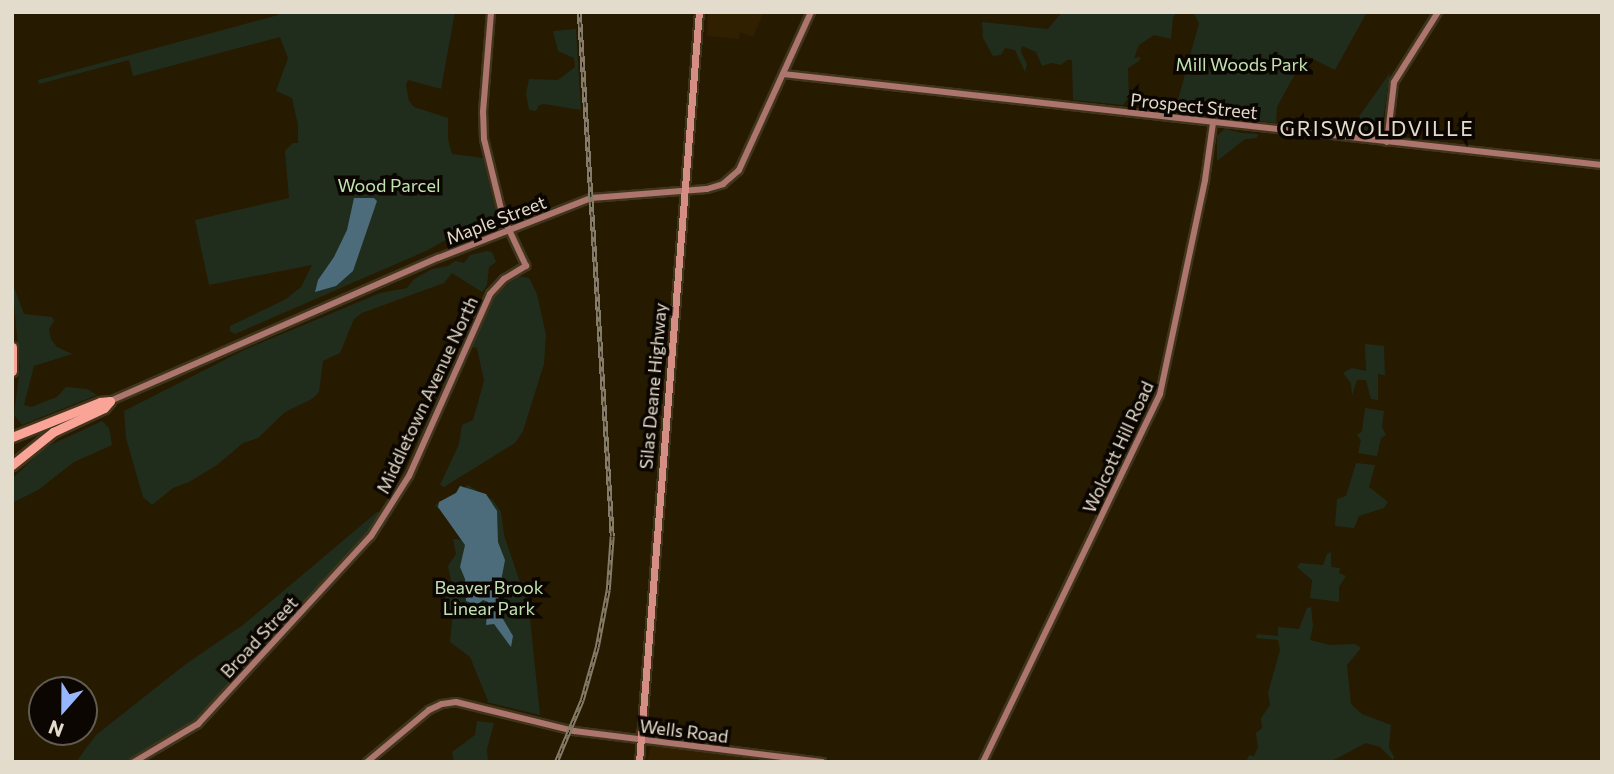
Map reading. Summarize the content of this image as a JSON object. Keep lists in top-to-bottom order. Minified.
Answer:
{"streets":{"main road":["Silas Deane Highway"],"street":["Prospect Street","Maple Street","Middletown Avenue North","Wolcott Hill Road","Broad Street","Wells Road"]},"crossings":[["Prospect Street","Maple Street"],["Prospect Street","Wolcott Hill Road"],["Maple Street","Silas Deane Highway"],["Maple Street","Middletown Avenue North"],["Silas Deane Highway","Wells Road"],["Middletown Avenue North","Broad Street"]],"districts":["GRISWOLDVILLE"],"parks":["Mill Woods Park","Wood Parcel","Beaver Brook Linear Park"],"north":"bottom"}
